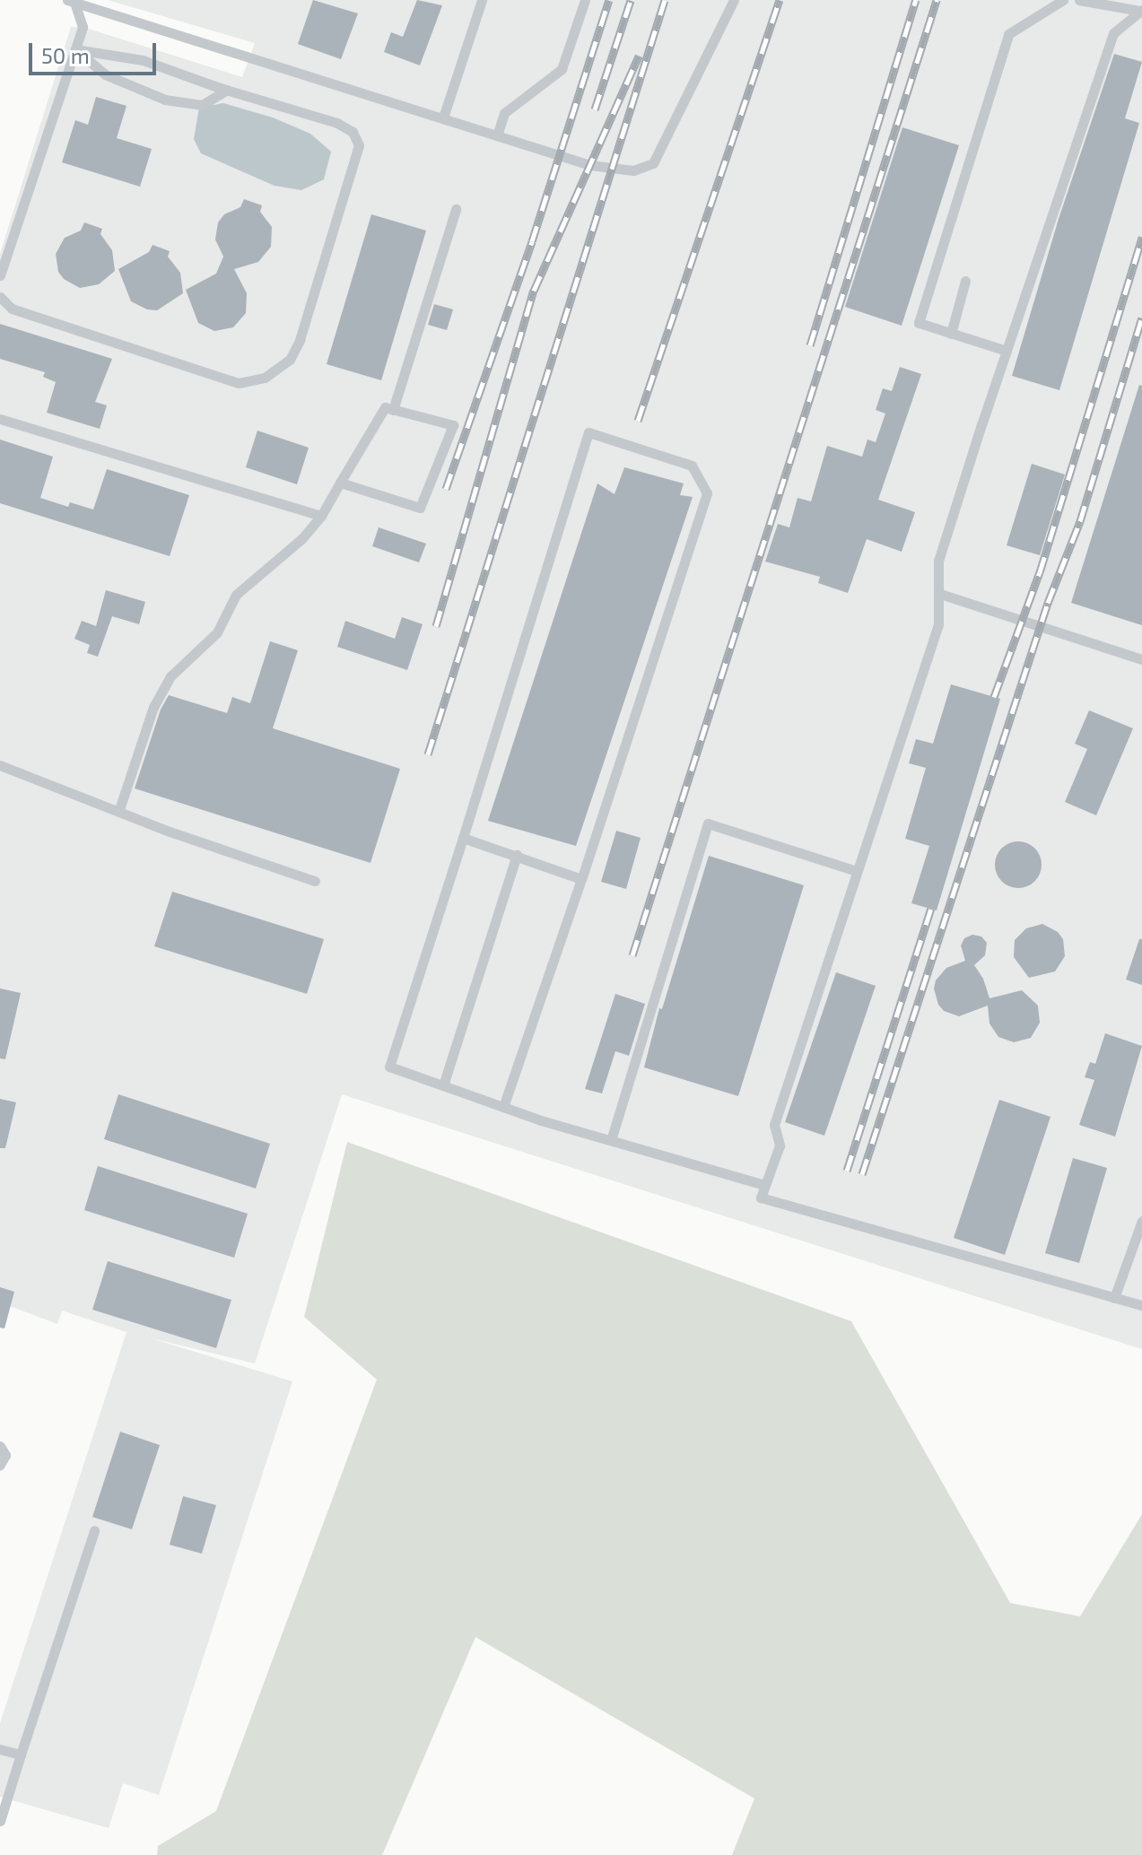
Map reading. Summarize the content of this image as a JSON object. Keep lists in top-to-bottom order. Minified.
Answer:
{"scale_bar":"50 m"}
